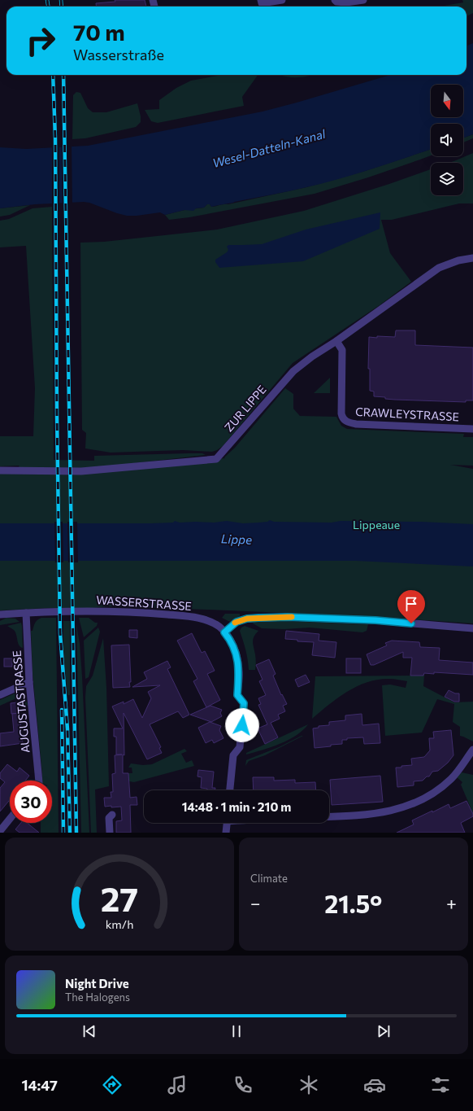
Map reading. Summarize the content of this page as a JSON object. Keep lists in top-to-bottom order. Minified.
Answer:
{"streets":{"street":["ZUR LIPPE","CRAWLEYSTRASSE","WASSERSTRASSE","AUGUSTASTRASSE"]},"crossings":[["ZUR LIPPE","CRAWLEYSTRASSE"],["WASSERSTRASSE","AUGUSTASTRASSE"]],"water":["Wesel-Datteln-Kanal","Lippe"],"parks":["Lippeaue"],"north":"bottom","page":{"turn":["70 m","Wasserstraße"],"limit":"30","trip":"14:48 · 1 min · 210 m","tile":"Climate","heat":["−","21.5°","+"],"song":["Night Drive","The Halogens"],"tabs":"14:47","gauge":["27","km/h"]}}
